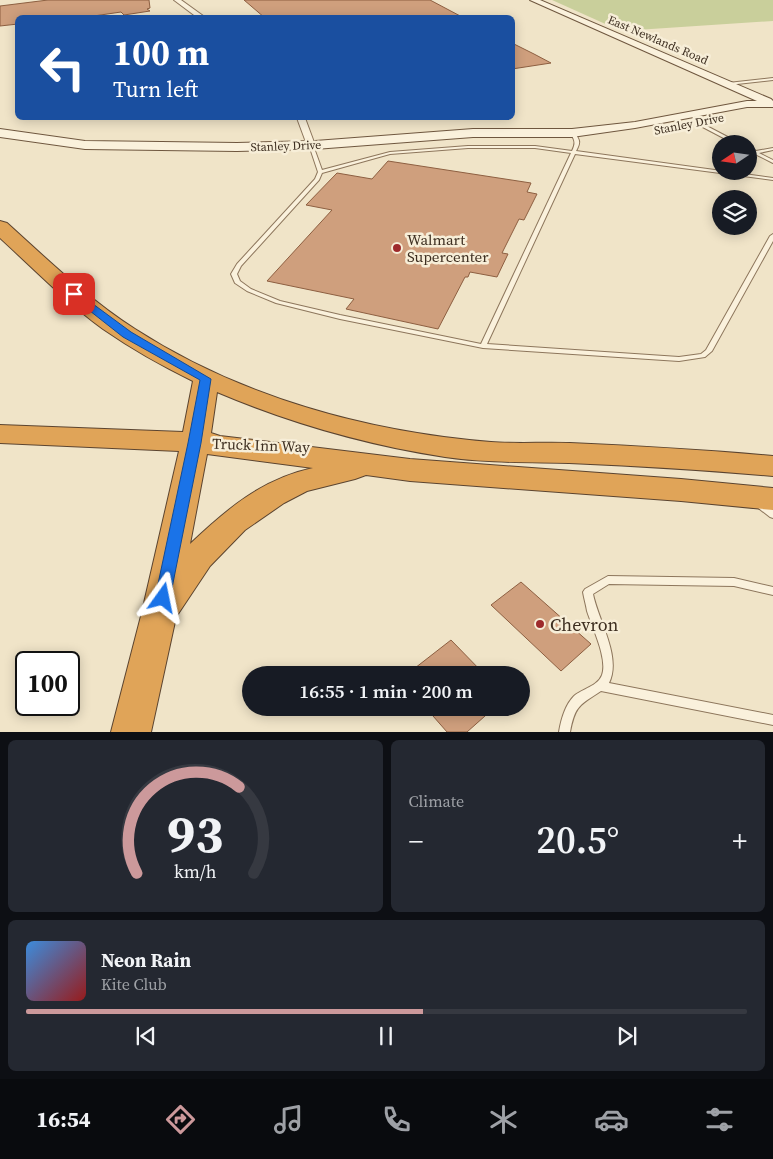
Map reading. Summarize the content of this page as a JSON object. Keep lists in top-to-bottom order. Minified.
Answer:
{"streets":{"highway":["Truck Inn Way"],"street":["East Newlands Road","Stanley Drive"]},"crossings":[["East Newlands Road","Stanley Drive"]],"places":["Walmart Supercenter","Chevron"],"north":"left","page":{"turn":["100 m","Turn left"],"limit":"100","trip":"16:55 · 1 min · 200 m","tile":"Climate","heat":["−","20.5°","+"],"song":["Neon Rain","Kite Club"],"tabs":"16:54","gauge":["93","km/h"]}}
